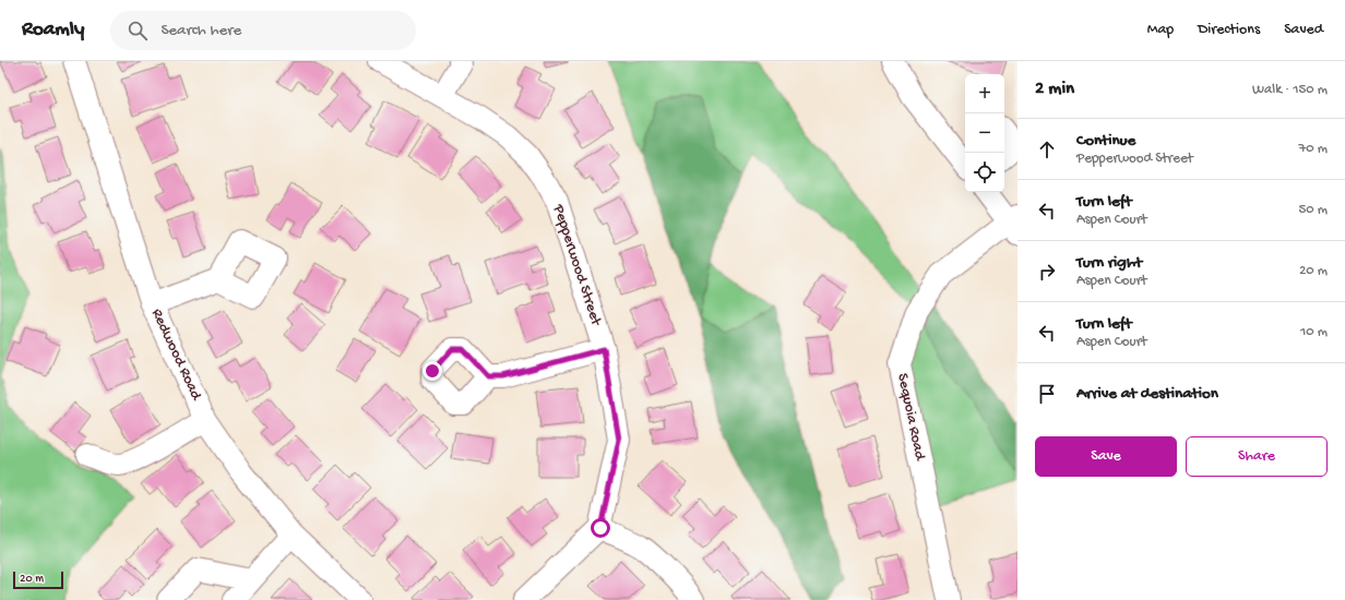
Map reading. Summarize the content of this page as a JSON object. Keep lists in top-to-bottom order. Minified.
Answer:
{"streets":{"street":["Pepperwood Street","Redwood Road","Sequoia Road"]},"scale_bar":"20 m","page":{"header":"Roamly","search":"Search here","nav":["Map","Directions","Saved"],"heading":["2 min","Walk · 150 m"],"map_buttons":["+","−"],"list":[["Continue","Pepperwood Street","70 m"],["Turn left","Aspen Court","50 m"],["Turn right","Aspen Court","20 m"],["Turn left","Aspen Court","10 m"],"Arrive at destination"],"buttons":["Save","Share"],"scale":"20 m"}}
